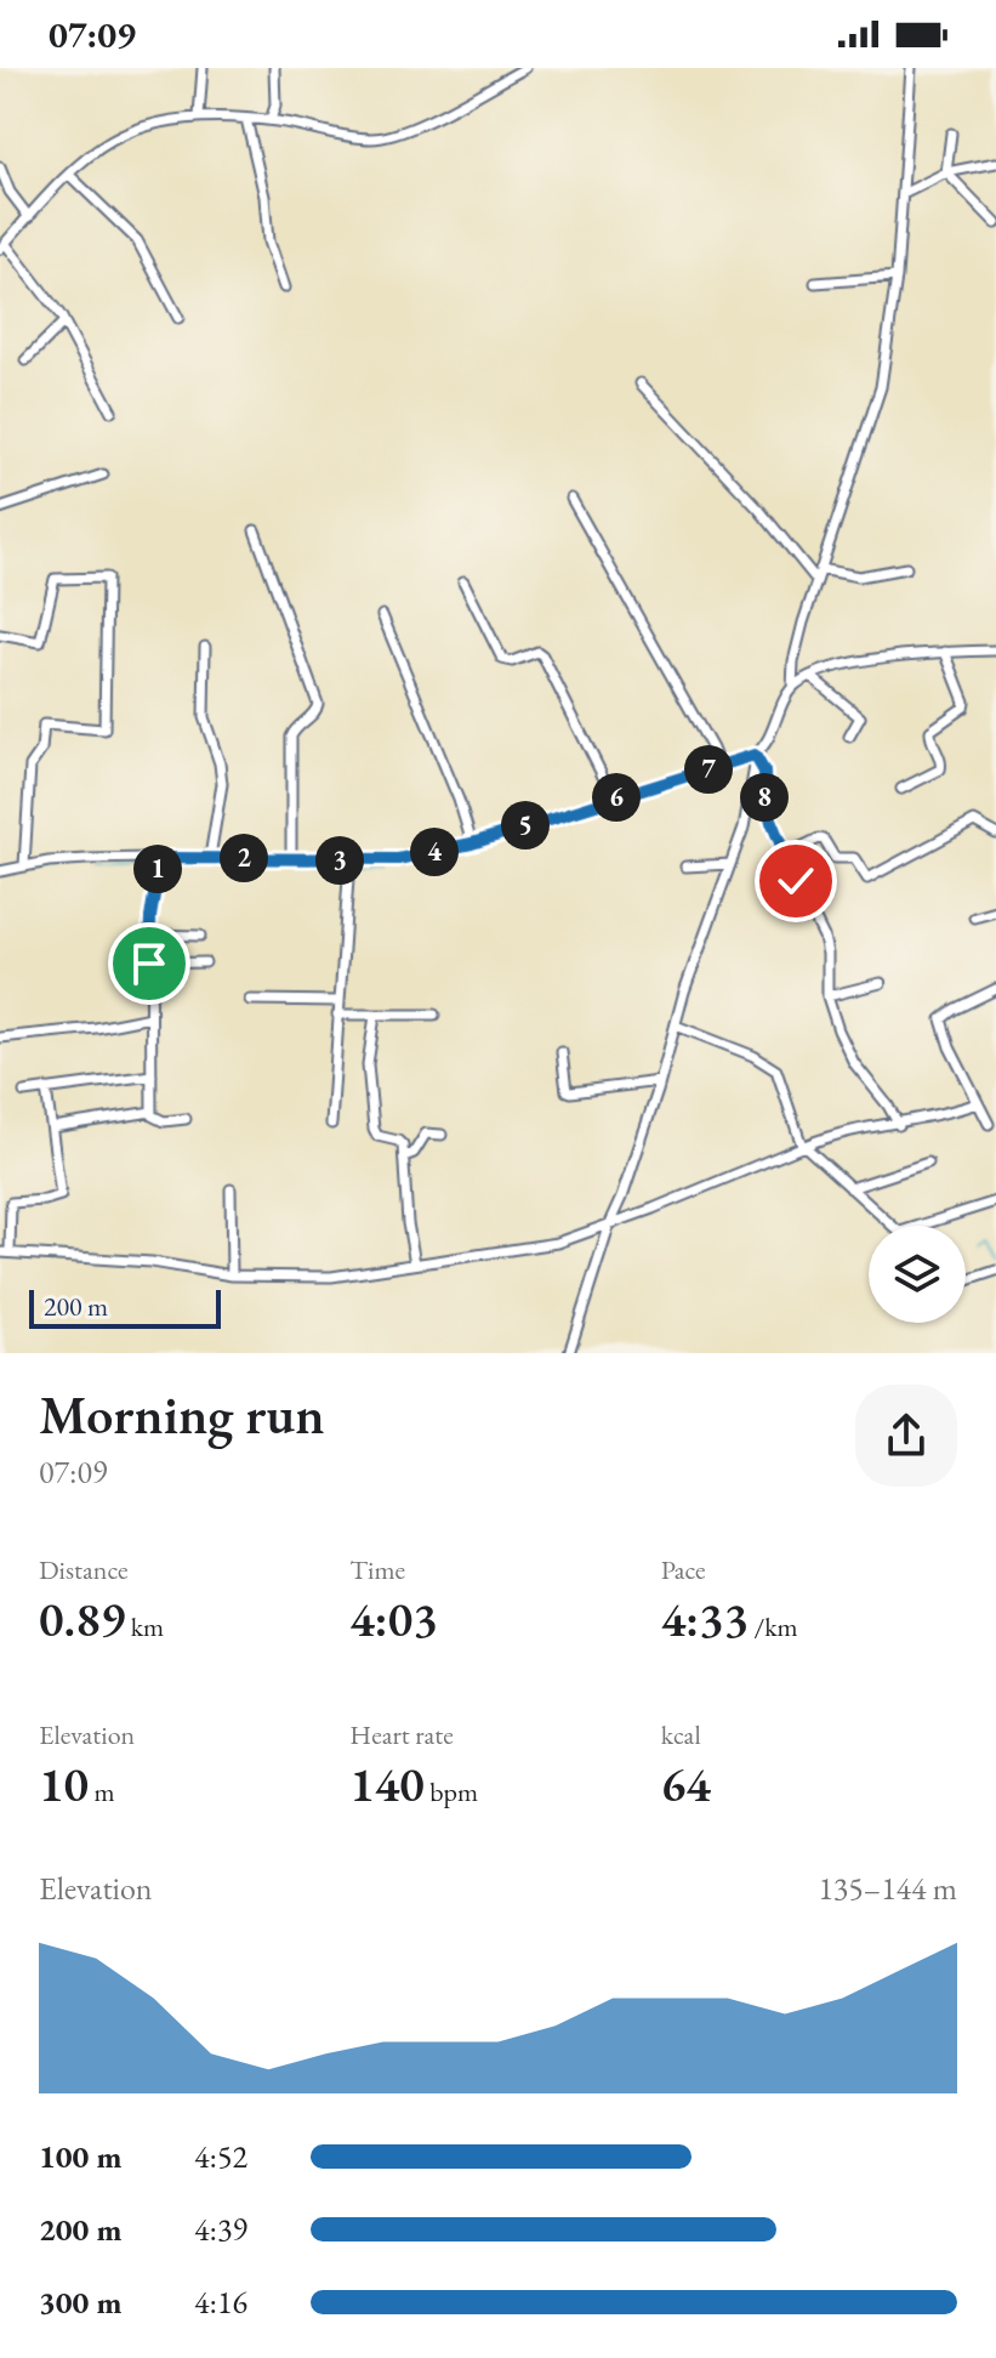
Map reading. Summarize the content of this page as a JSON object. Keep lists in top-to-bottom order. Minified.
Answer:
{"scale_bar":"200 m","page":{"status":"07:09","pins":["7","6","8","5","4","2","3","1"],"scale":"200 m","heading":["Morning run","07:09"],"stats":[["Distance","0.89 km"],["Time","4:03"],["Pace","4:33 /km"],["Elevation","10 m"],["Heart rate","140 bpm"],["kcal","64"]],"chart":["Elevation","135–144 m"],"list":[{"name":"100 m","note":"4:52"},{"name":"200 m","note":"4:39"},{"name":"300 m","note":"4:16"}]}}
